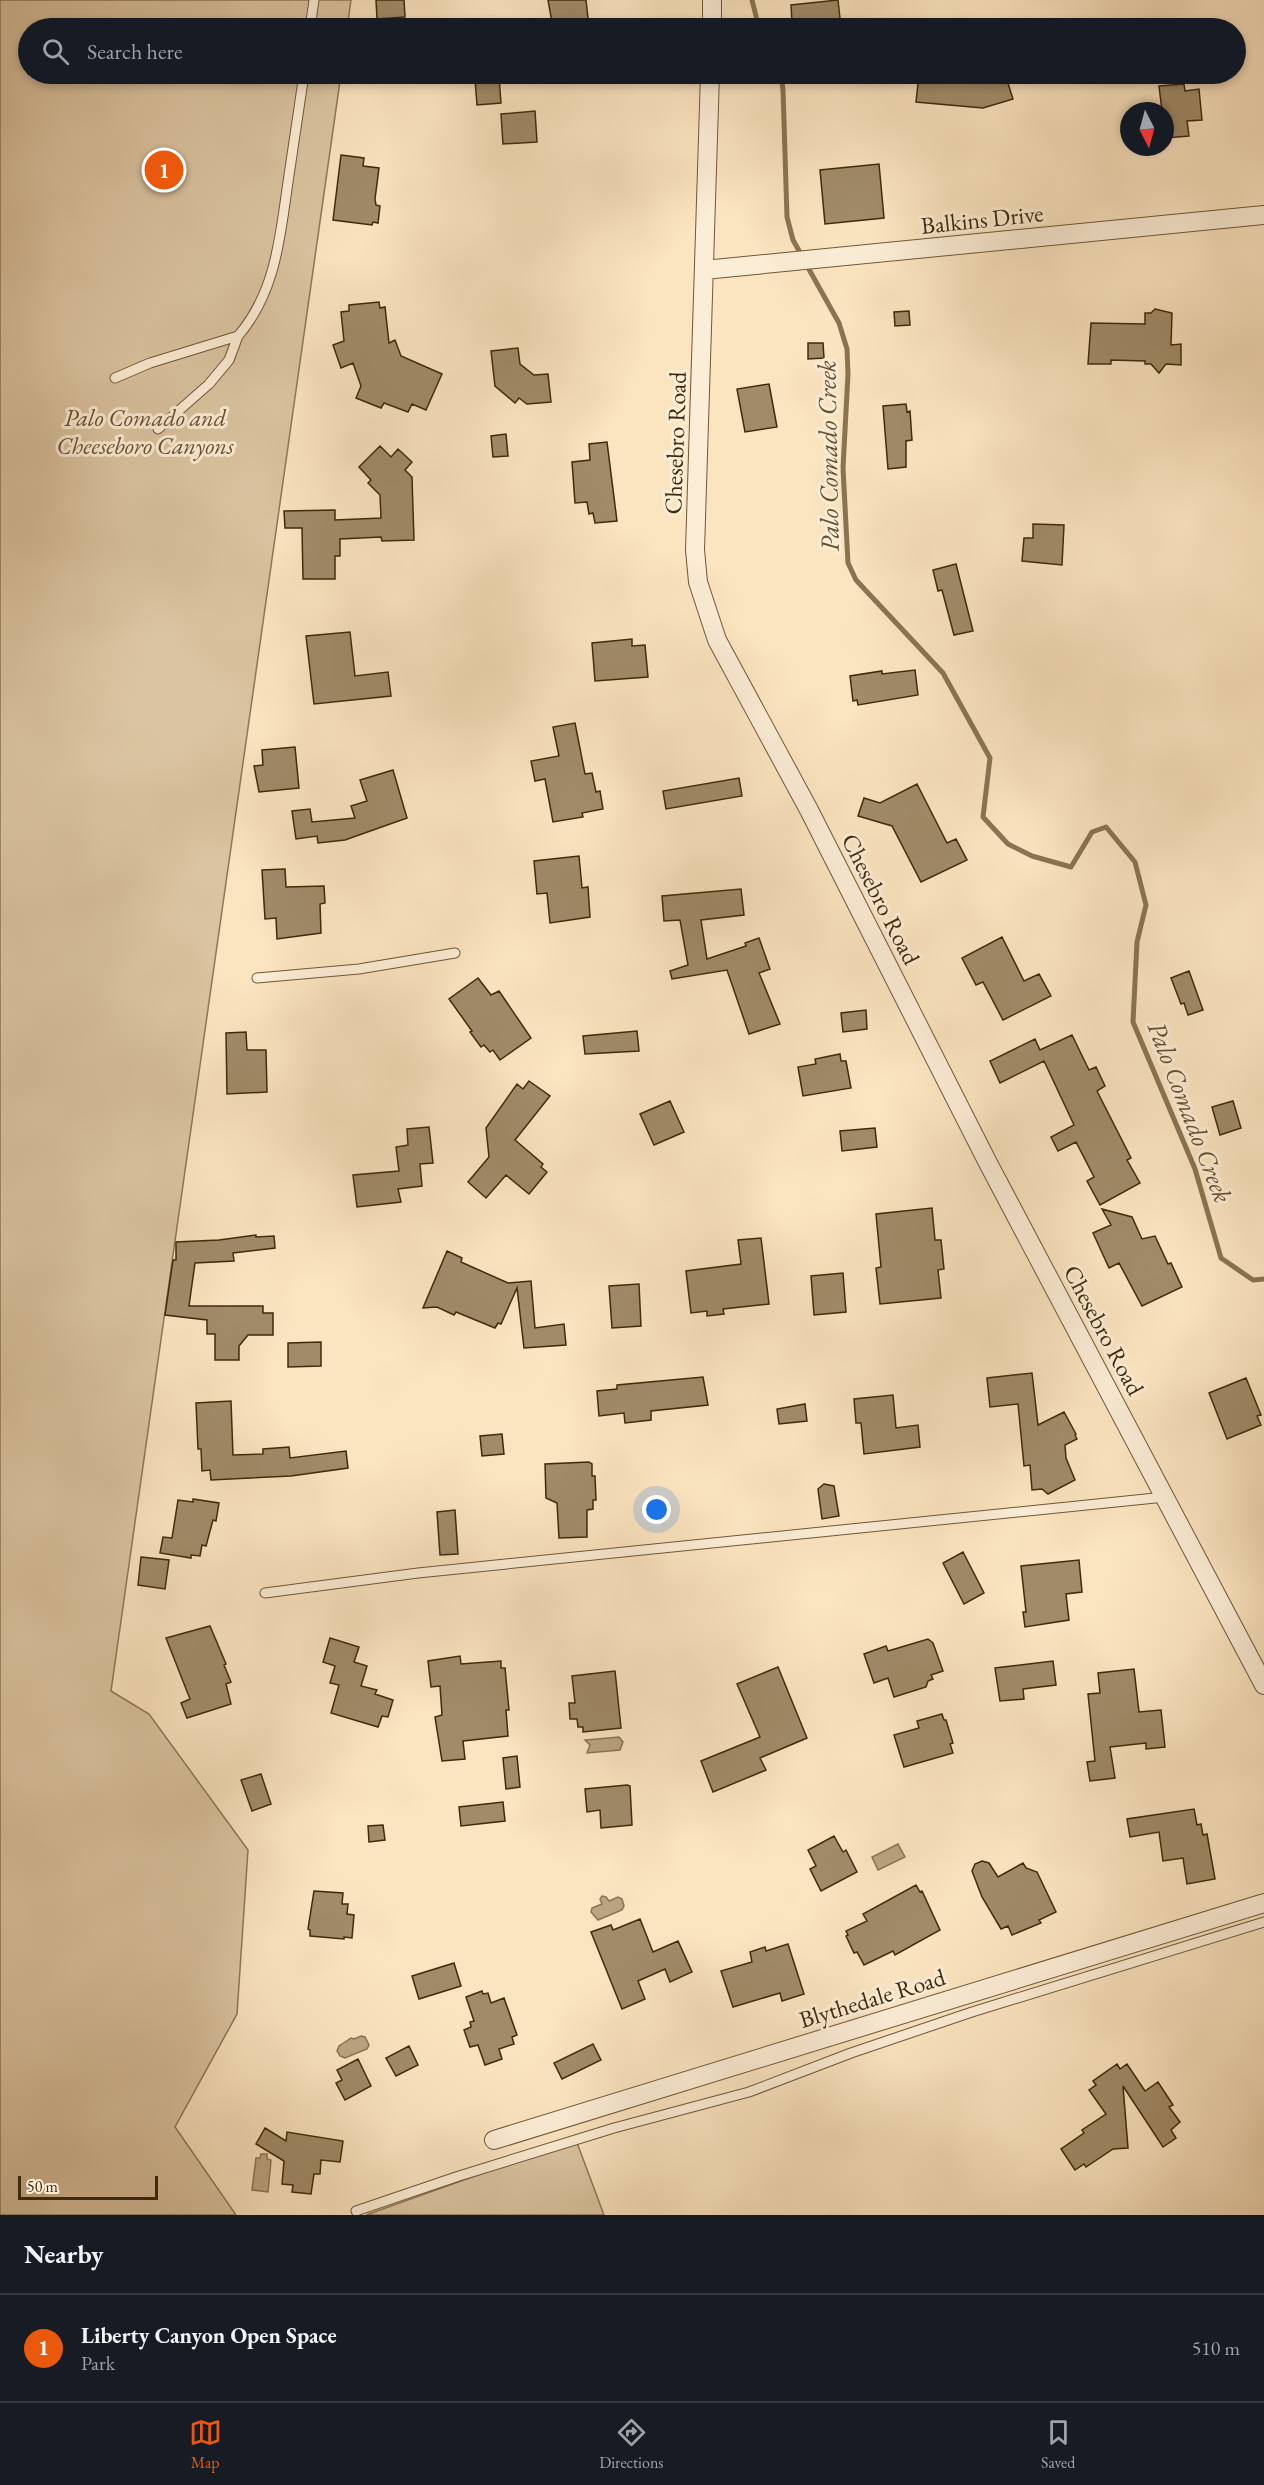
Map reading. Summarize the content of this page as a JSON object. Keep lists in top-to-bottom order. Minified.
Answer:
{"streets":{"street":["Balkins Drive","Chesebro Road","Blythedale Road"]},"crossings":[["Balkins Drive","Chesebro Road"]],"water":["Palo Comado Creek"],"parks":["Palo Comado and Cheeseboro Canyons"],"scale_bar":"50 m","north":"bottom","page":{"search":"Search here","pins":"1","scale":"50 m","heading":"Nearby","list":[{"mark":"1","name":"Liberty Canyon Open Space","note":"Park","value":"510 m"}],"nav":["Map","Directions","Saved"]}}
